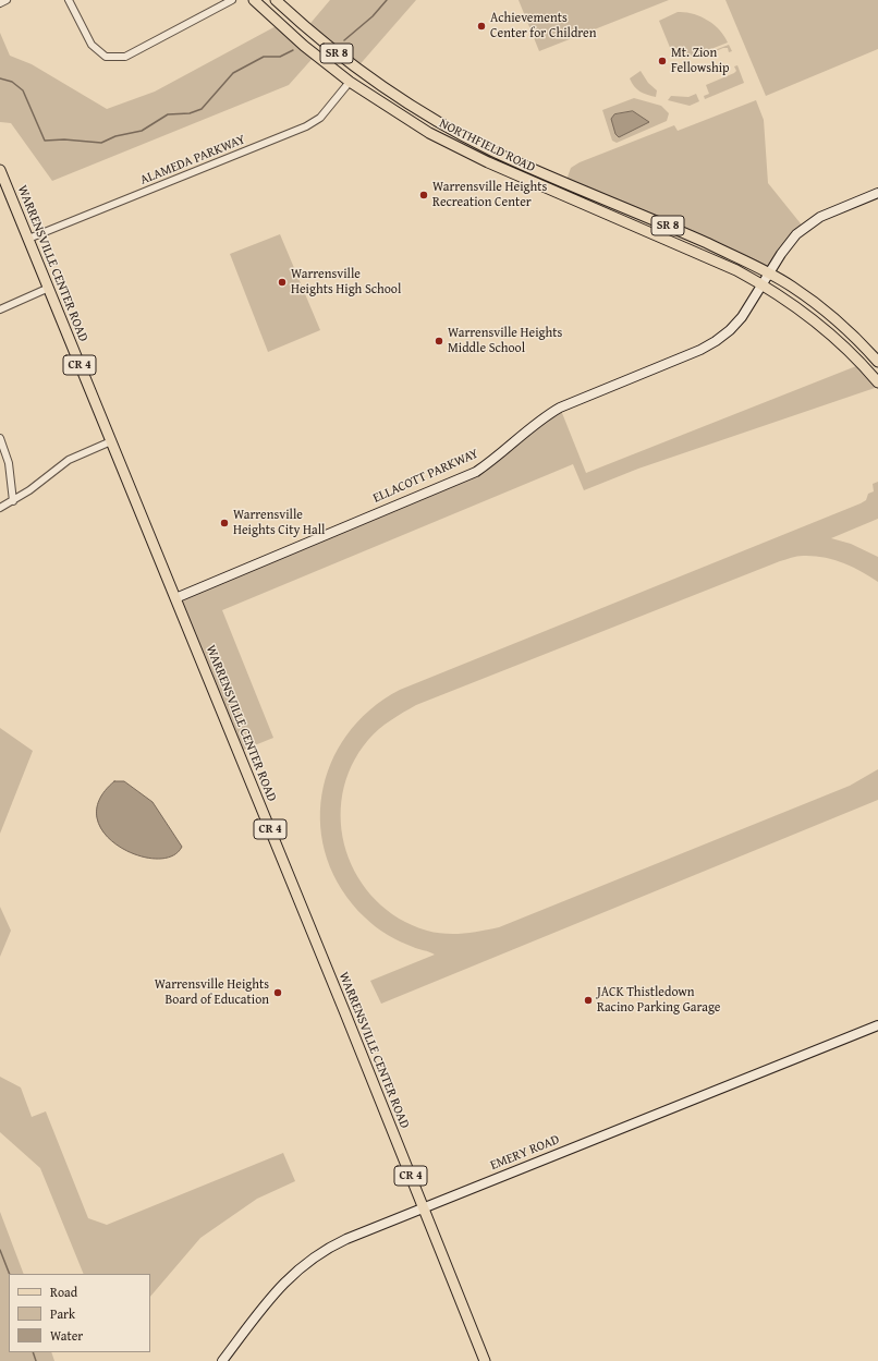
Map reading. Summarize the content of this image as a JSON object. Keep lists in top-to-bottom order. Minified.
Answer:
{"streets":{"main road":["SR 8","NORTHFIELD ROAD","WARRENSVILLE CENTER ROAD","CR 4"],"street":["ALAMEDA PARKWAY","ELLACOTT PARKWAY","EMERY ROAD"]},"crossings":[["NORTHFIELD ROAD","ALAMEDA PARKWAY"],["NORTHFIELD ROAD","ELLACOTT PARKWAY"],["ALAMEDA PARKWAY","WARRENSVILLE CENTER ROAD"],["WARRENSVILLE CENTER ROAD","ELLACOTT PARKWAY"],["WARRENSVILLE CENTER ROAD","EMERY ROAD"]],"places":["Achievements Center for Children","Mt. Zion Fellowship","Warrensville Heights Recreation Center","Warrensville Heights High School","Warrensville Heights Middle School","Warrensville Heights City Hall","Warrensville Heights Board of Education","JACK Thistledown Racino Parking Garage"],"legend":["Road","Park","Water"]}
